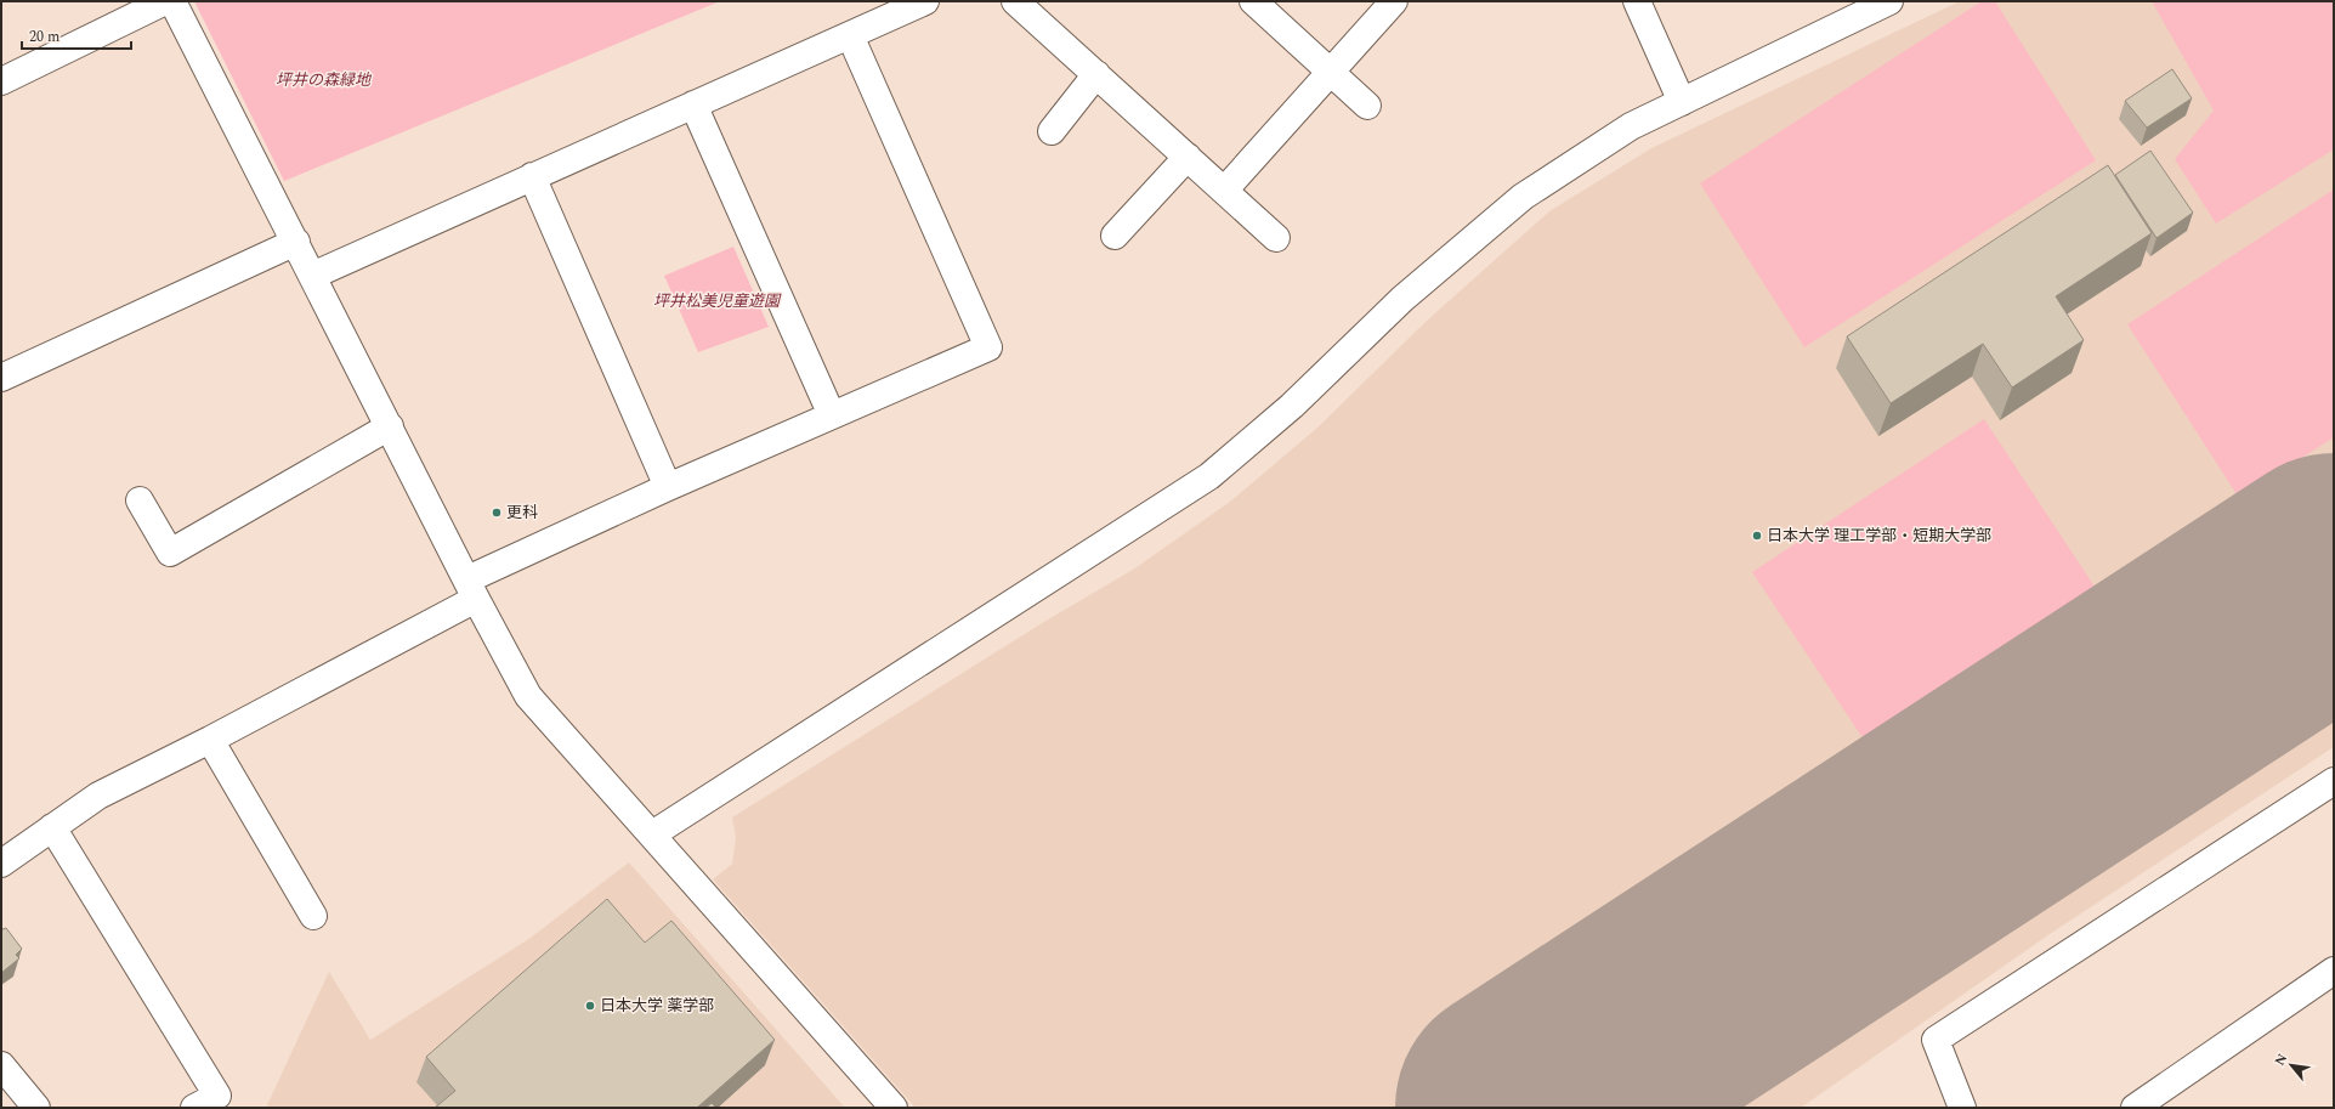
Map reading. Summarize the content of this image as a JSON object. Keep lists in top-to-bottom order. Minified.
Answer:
{"parks":["坪井の森緑地","坪井松美児童遊園"],"places":["更科","日本大学 理工学部・短期大学部","日本大学 薬学部"],"scale_bar":"20 m","north":"top left"}
